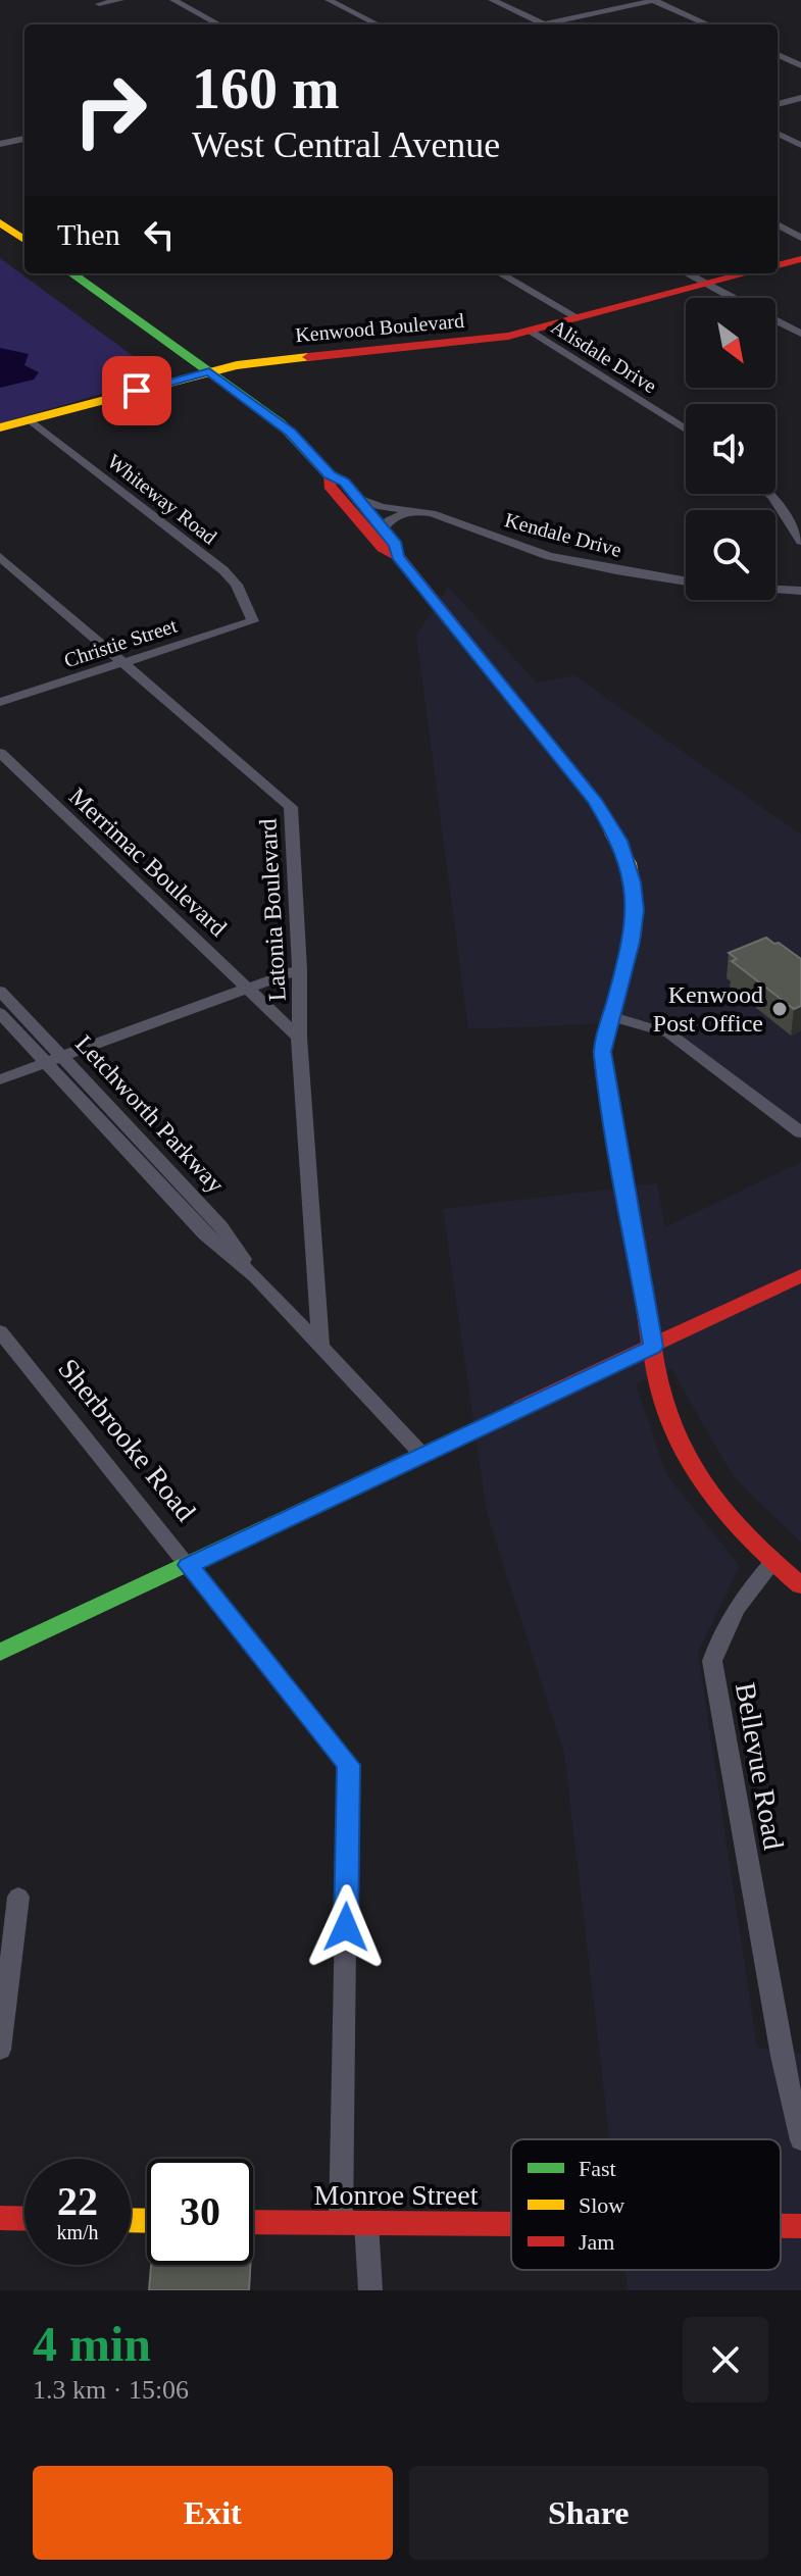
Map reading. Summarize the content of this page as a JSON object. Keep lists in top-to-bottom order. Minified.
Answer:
{"streets":{"street":["Kenwood Boulevard","Alisdale Drive","Whiteway Road","Kendale Drive","Christie Street","Merrimac Boulevard","Latonia Boulevard","Letchworth Parkway","Sherbrooke Road","Bellevue Road","Monroe Street"]},"crossings":[["Kenwood Boulevard","Alisdale Drive"],["Kenwood Boulevard","Whiteway Road"],["Whiteway Road","Christie Street"],["Christie Street","Latonia Boulevard"],["Merrimac Boulevard","Latonia Boulevard"],["Latonia Boulevard","Letchworth Parkway"],["Sherbrooke Road","Monroe Street"]],"places":["Kenwood Post Office"],"legend":["Fast","Slow","Jam"],"north":"bottom right","page":{"turn":["160 m","West Central Avenue"],"then":"Then","speed":"22 km/h","limit":"30","heading":["4 min","1.3 km · 15:06"],"buttons":["Exit","Share"]}}
